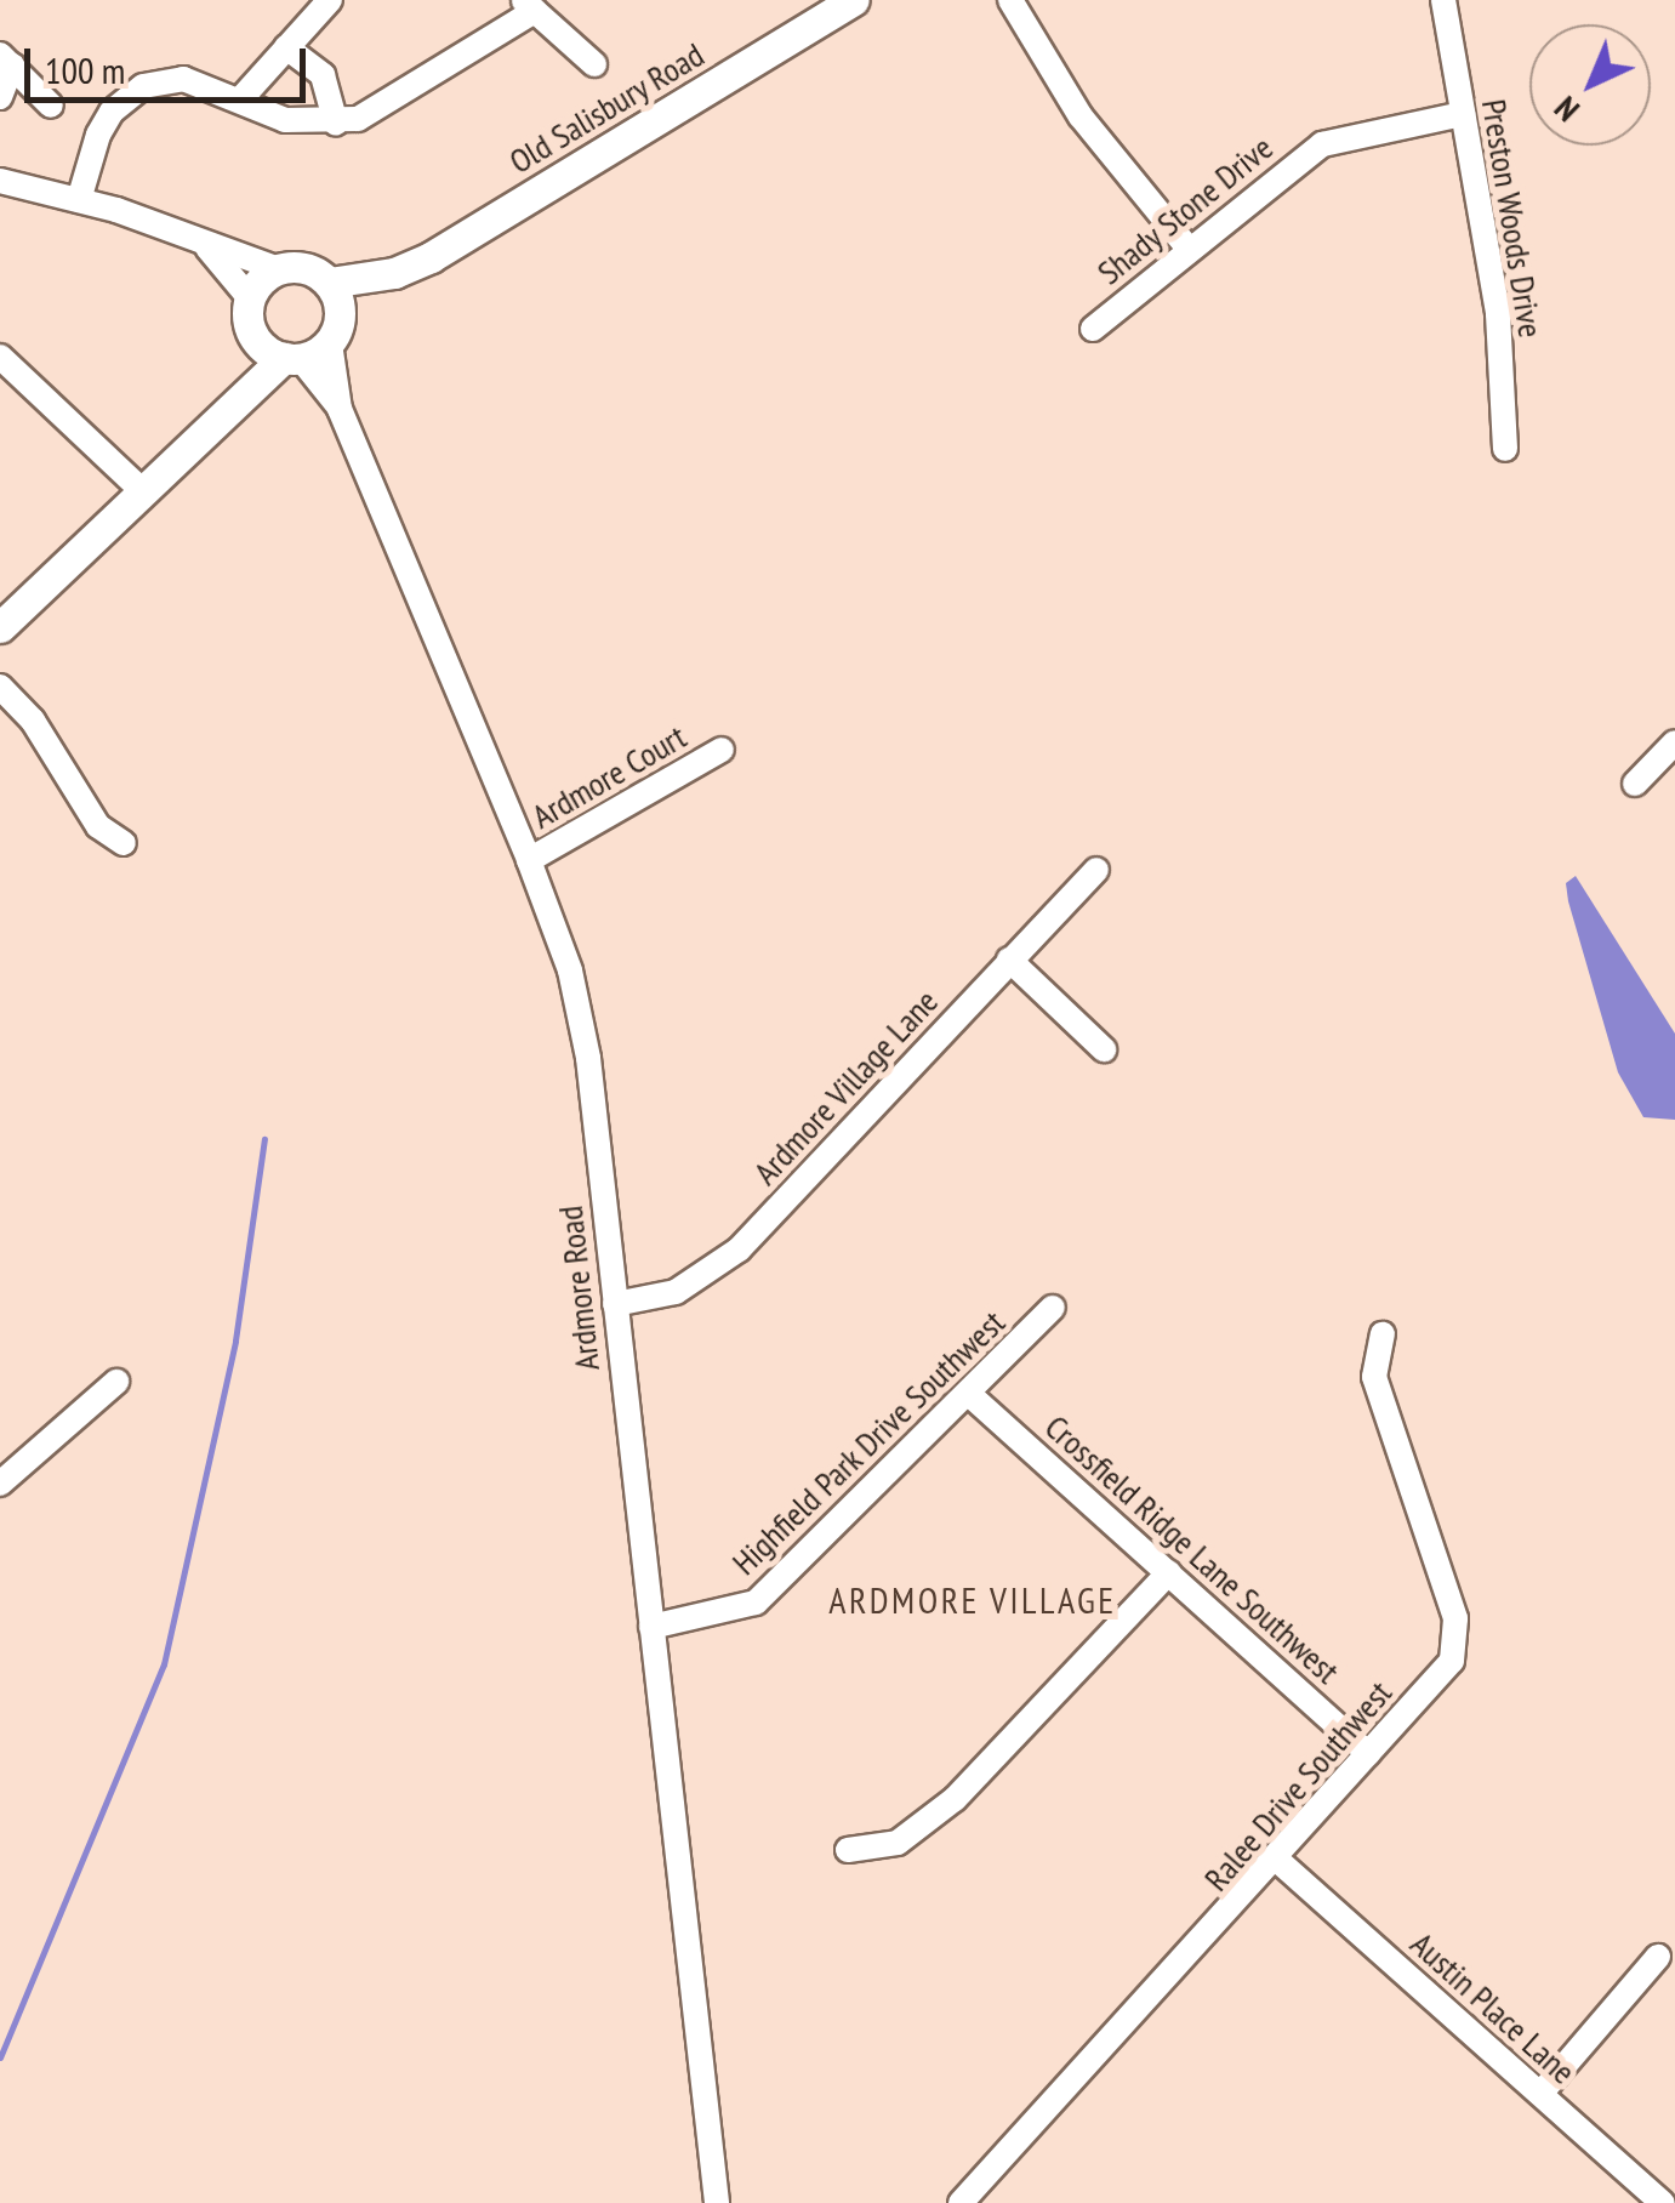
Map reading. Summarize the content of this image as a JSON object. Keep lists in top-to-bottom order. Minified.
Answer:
{"streets":{"main road":["Old Salisbury Road"],"street":["Shady Stone Drive","Preston Woods Drive","Ardmore Court","Ardmore Village Lane","Ardmore Road","Highfield Park Drive Southwest","Crossfield Ridge Lane Southwest","Ralee Drive Southwest","Austin Place Lane"]},"crossings":[["Old Salisbury Road","Ardmore Road"],["Shady Stone Drive","Preston Woods Drive"],["Ardmore Court","Ardmore Road"],["Ardmore Village Lane","Ardmore Road"],["Ardmore Road","Highfield Park Drive Southwest"],["Highfield Park Drive Southwest","Crossfield Ridge Lane Southwest"],["Crossfield Ridge Lane Southwest","Ralee Drive Southwest"],["Ralee Drive Southwest","Austin Place Lane"]],"districts":["ARDMORE VILLAGE"],"scale_bar":"100 m","north":"bottom left"}
